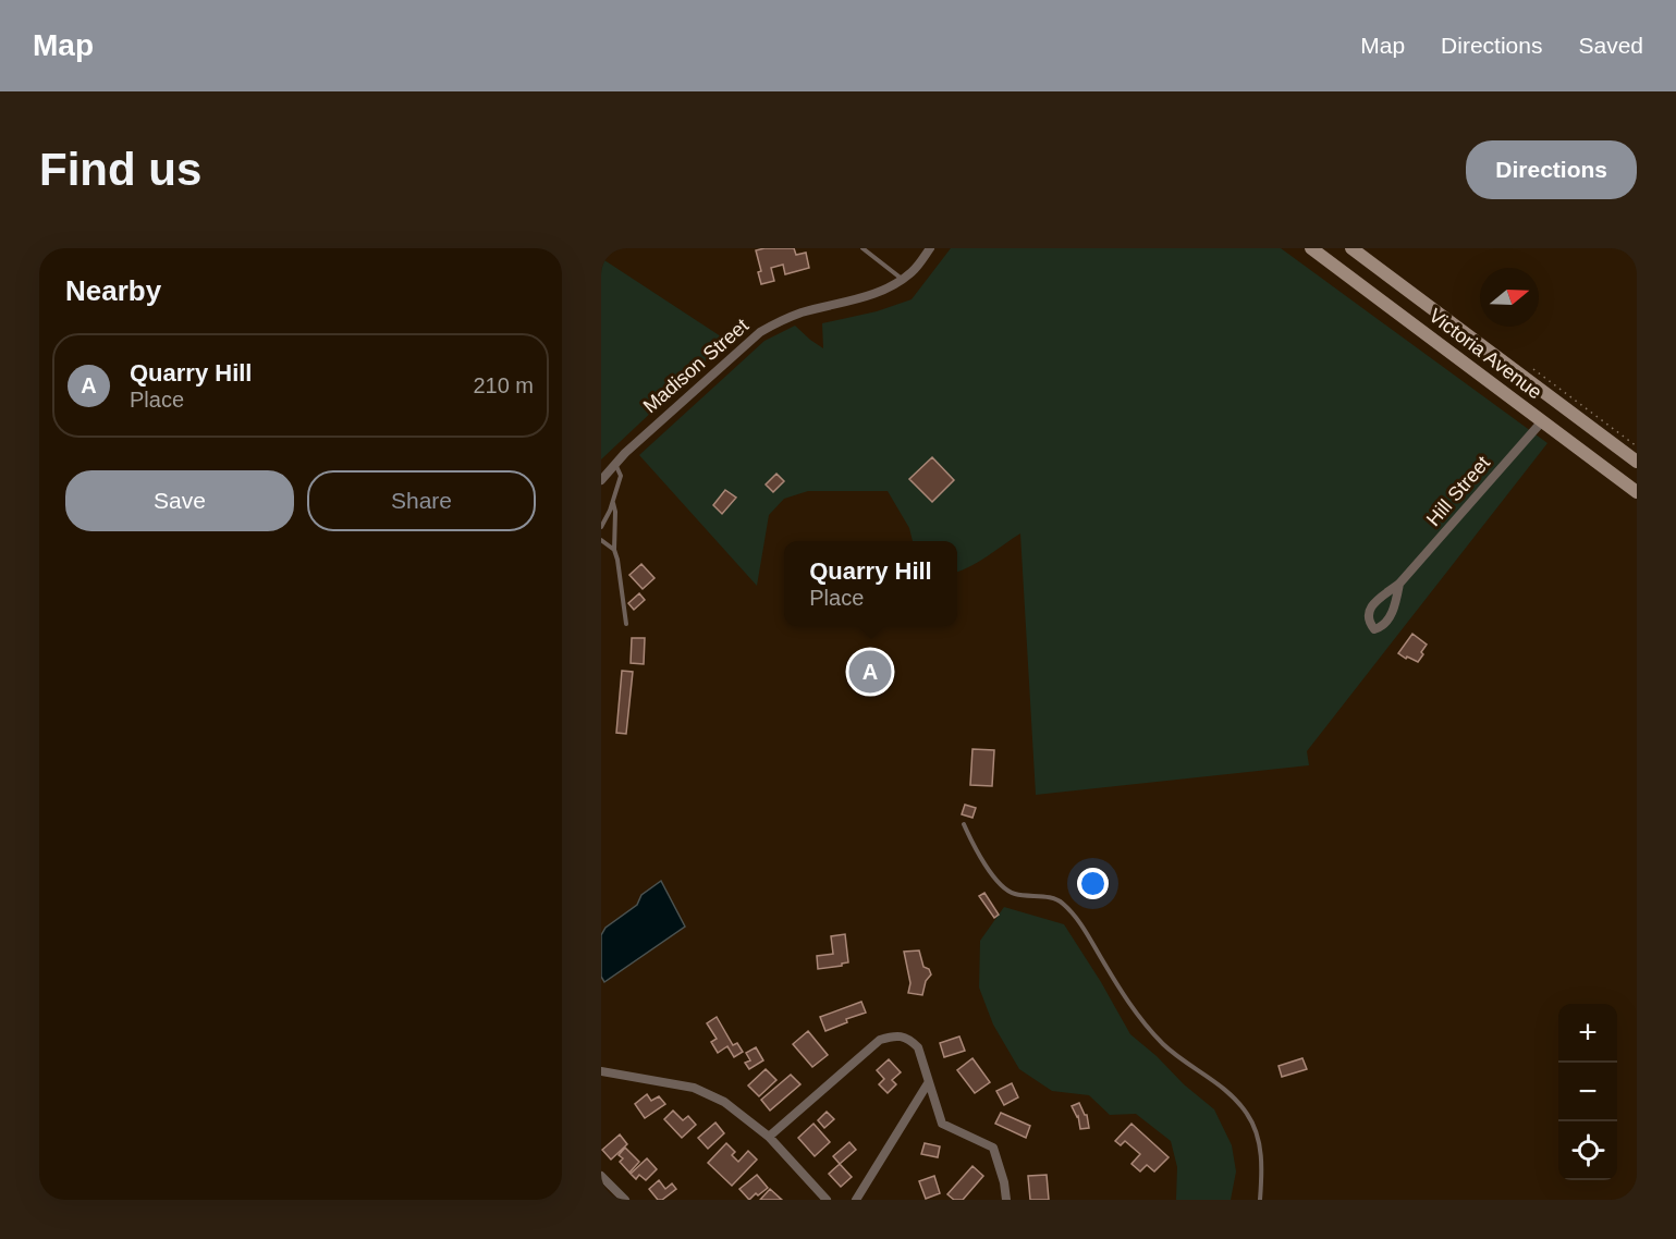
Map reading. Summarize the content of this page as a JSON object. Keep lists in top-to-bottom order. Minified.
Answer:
{"streets":{"main road":["Victoria Avenue"],"street":["Madison Street","Hill Street"]},"crossings":[["Victoria Avenue","Hill Street"]],"north":"right","page":{"header":"Map","nav":["Map","Directions","Saved"],"buttons":["Directions",["Save","Share"]],"title":"Find us","heading":"Nearby","list":[{"mark":"A","name":"Quarry Hill","note":"Place","value":"210 m"}],"popup":["Quarry Hill","Place"],"pins":"A","map_buttons":["+","−"]}}
